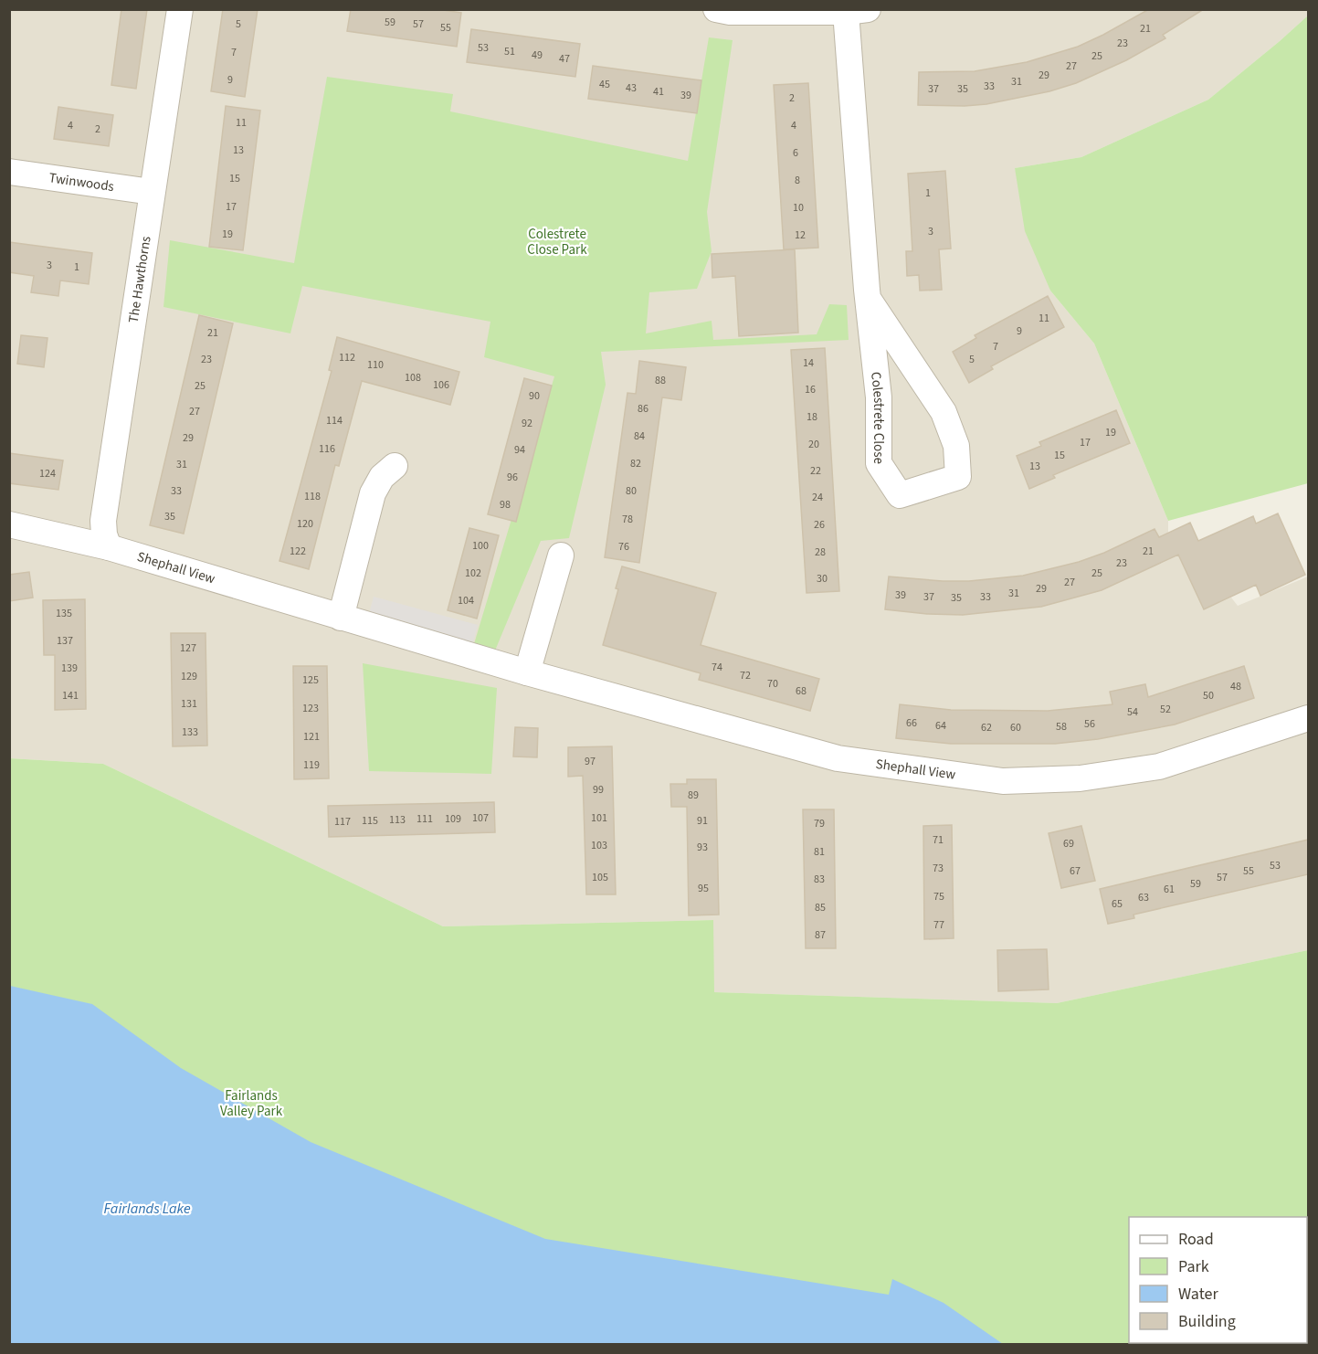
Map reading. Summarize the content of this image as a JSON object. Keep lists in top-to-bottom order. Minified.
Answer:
{"streets":{"street":["Twinwoods","The Hawthorns","Colestrete Close","Shephall View"]},"crossings":[["Twinwoods","The Hawthorns"],["The Hawthorns","Shephall View"]],"water":["Fairlands Lake"],"parks":["Colestrete Close Park","Fairlands Valley Park"],"house_numbers":["59","5","57","55","21","23","53","51","7","49","25","47","27","29","9","31","45","33","43","37","35","41","39","2","11","4","4","2","13","6","15","8","1","17","10","3","19","12","3","1","11","9","21","7","112","23","5","14","110","108","88","106","25","16","90","86","27","18","114","92","19","84","29","17","20","116","94","15","82","31","13","22","124","96","33","80","118","24","98","35","78","120","26","100","76","122","21","28","23","102","25","30","27","29","31","39","37","33","35","104","135","137","127","74","139","72","129","125","70","48","68","141","50","131","123","52","54","66","56","64","58","62","60","133","121","97","119","99","89","107","101","111","109","113","115","91","117","79","71","69","103","93","81","53","73","67","55","105","57","83","59","95","61","75","63","65","85","77","87"],"legend":["Road","Park","Water","Building"]}
